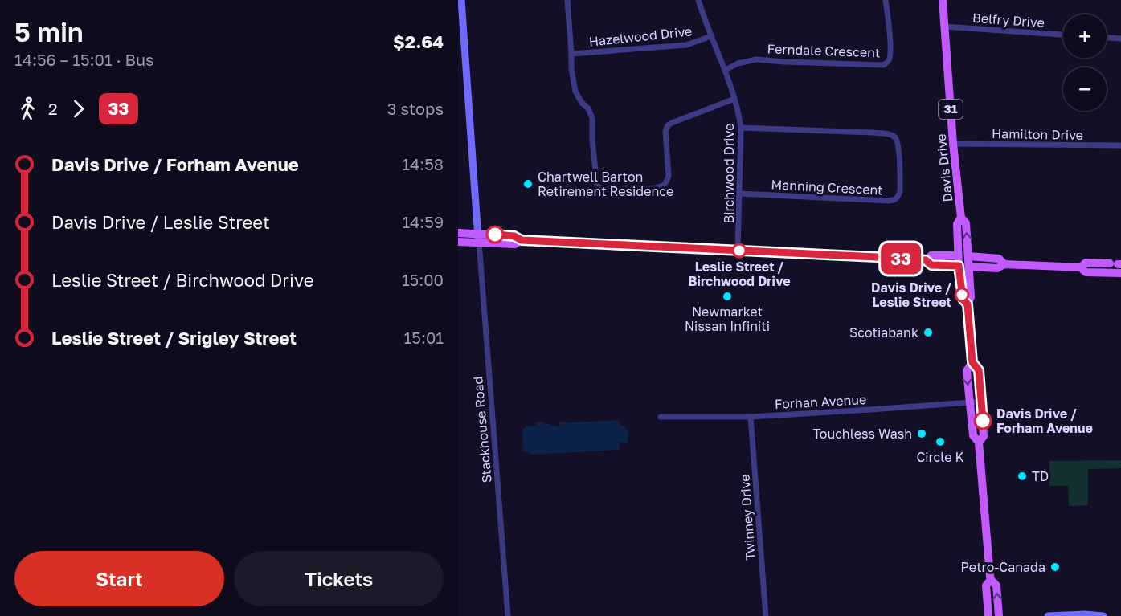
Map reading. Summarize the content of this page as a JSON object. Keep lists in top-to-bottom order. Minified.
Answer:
{"streets":{"main road":["31","Davis Drive"],"street":["Belfry Drive","Hazelwood Drive","Ferndale Crescent","Hamilton Drive","Birchwood Drive","Manning Crescent","Forhan Avenue","Stackhouse Road","Twinney Drive"]},"crossings":[["Belfry Drive","Davis Drive"],["Hazelwood Drive","Birchwood Drive"],["Ferndale Crescent","Birchwood Drive"],["Hamilton Drive","Davis Drive"],["Davis Drive","Forhan Avenue"],["Birchwood Drive","Manning Crescent"],["Forhan Avenue","Twinney Drive"]],"places":["Chartwell Barton Retirement Residence","Leslie Street / Birchwood Drive","Davis Drive / Leslie Street","Newmarket Nissan Infiniti","Scotiabank","Davis Drive / Forham Avenue","Touchless Wash","Circle K","TD","Petro-Canada"],"lines":["bus line 33"],"page":{"heading":["5 min","14:56 – 15:01 · Bus","$2.64"],"on_map":"33","map_buttons":["+","−"],"legs":["2","33","3 stops"],"list":[{"name":"Davis Drive / Forham Avenue","value":"14:58"},{"name":"Davis Drive / Leslie Street","value":"14:59"},{"name":"Leslie Street / Birchwood Drive","value":"15:00"},{"name":"Leslie Street / Srigley Street","value":"15:01"}],"buttons":["Start","Tickets"]}}
